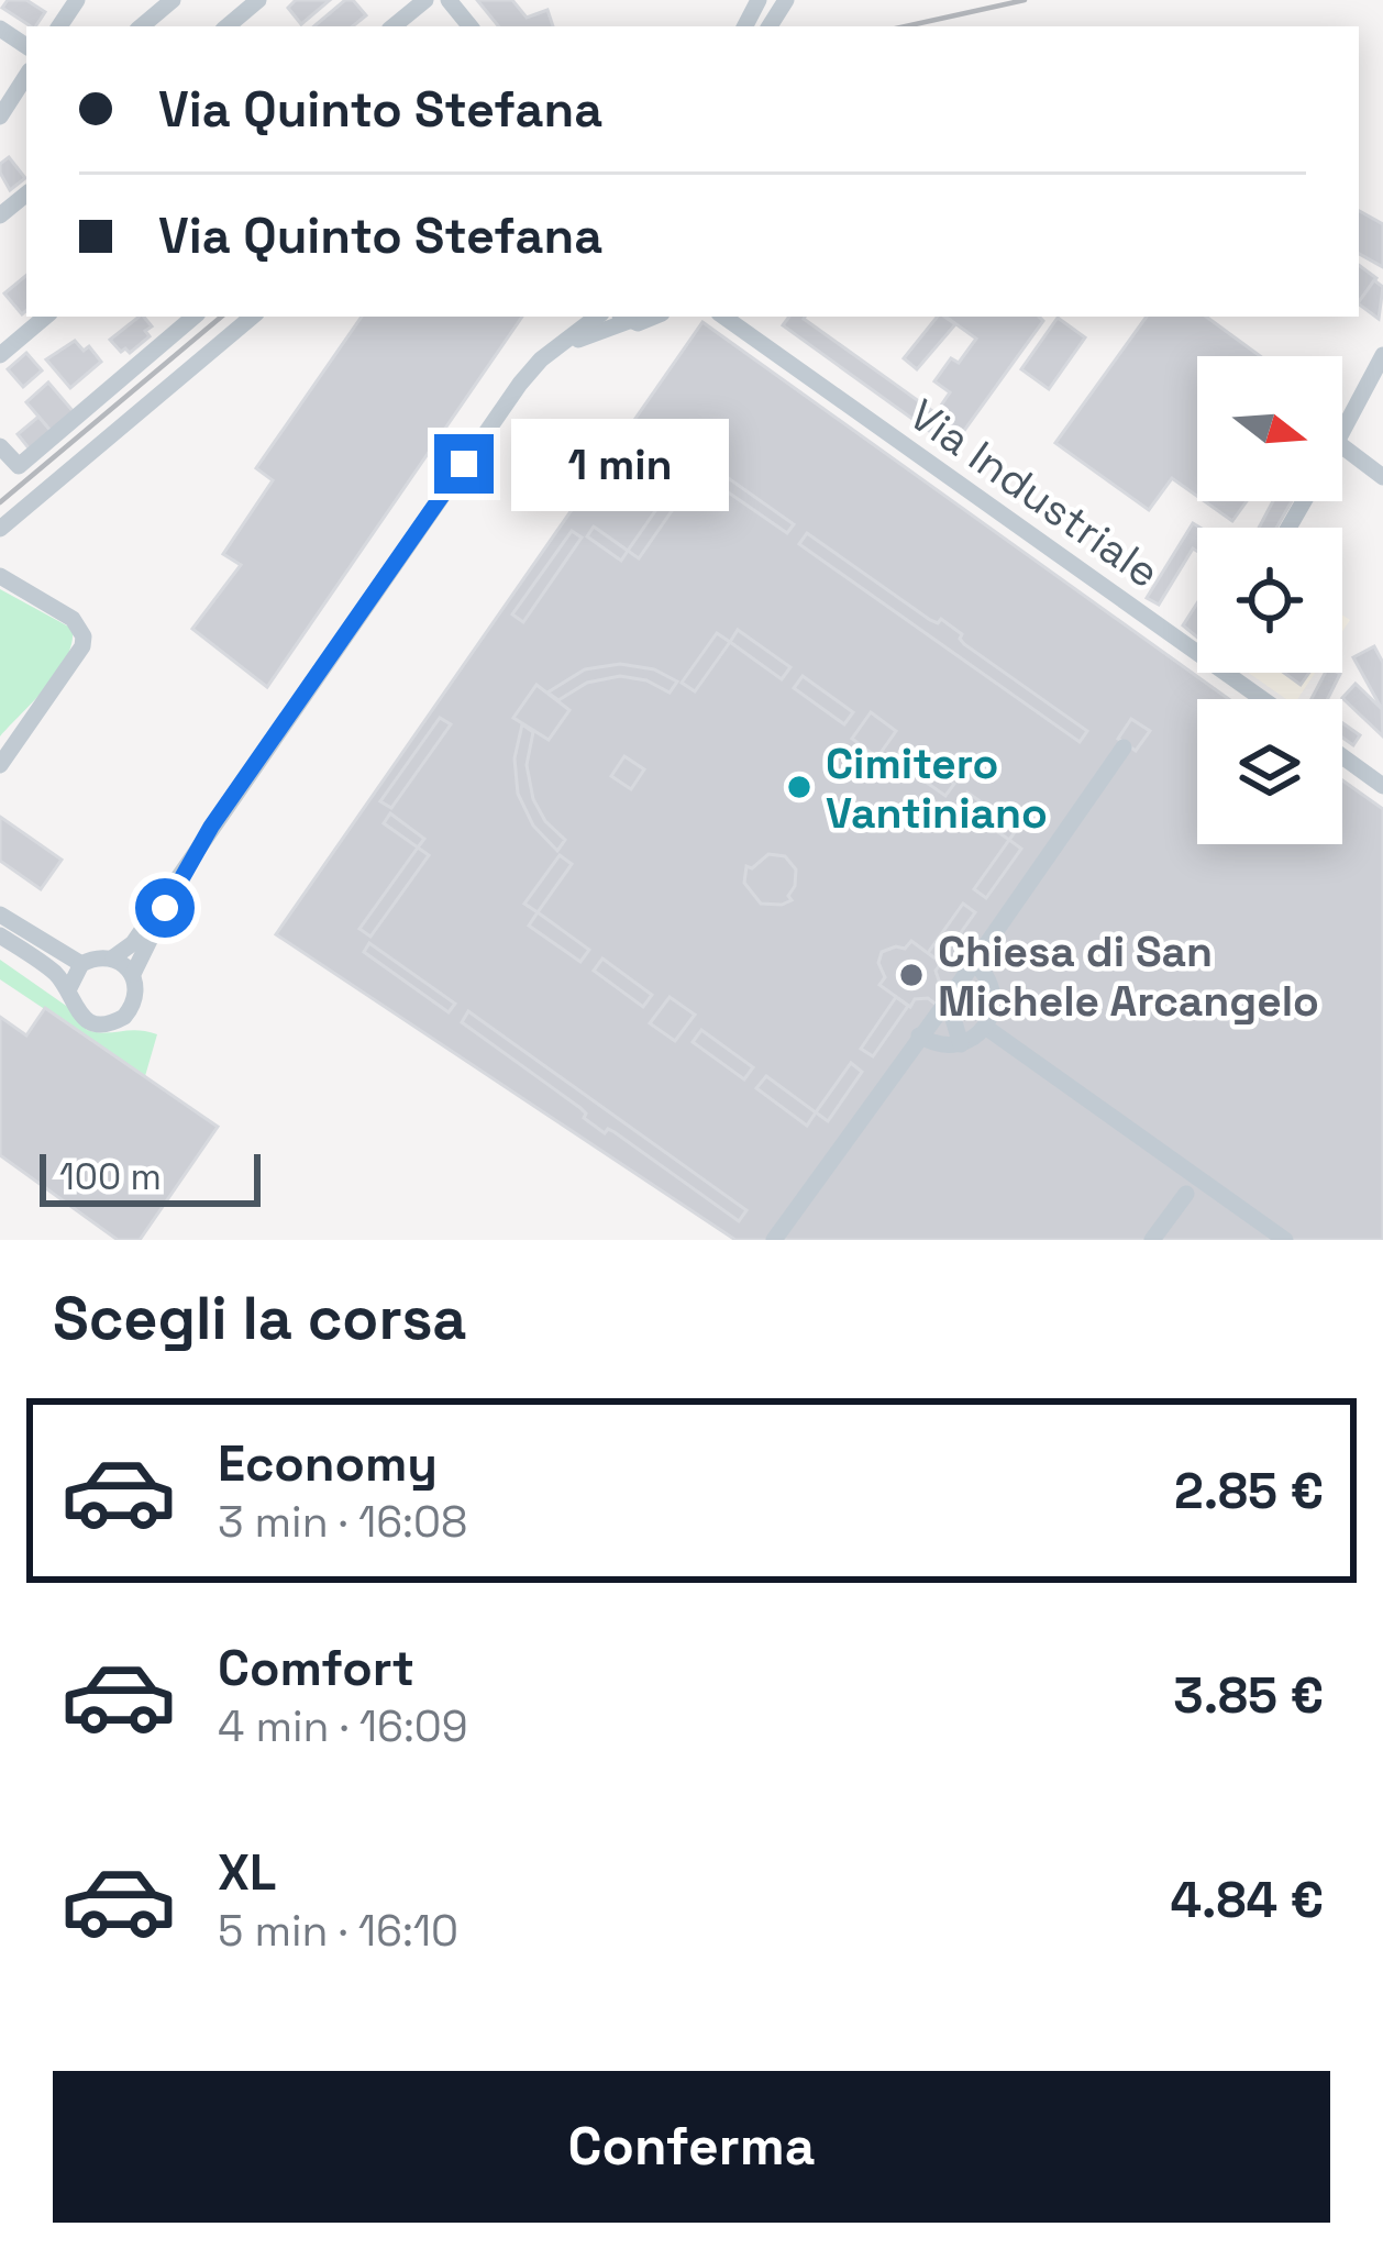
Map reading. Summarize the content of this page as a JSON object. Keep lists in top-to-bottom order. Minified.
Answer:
{"streets":{"street":["Via Industriale"]},"places":["Cimitero Vantiniano","Chiesa di San Michele Arcangelo"],"scale_bar":"100 m","north":"right","page":{"banner":["Via Quinto Stefana","Via Quinto Stefana"],"bubble":"1 min","scale":"100 m","heading":"Scegli la corsa","list":[{"name":"Economy","note":"3 min · 16:08","value":"2.85 €"},{"name":"Comfort","note":"4 min · 16:09","value":"3.85 €"},{"name":"XL","note":"5 min · 16:10","value":"4.84 €"}],"buttons":"Conferma"}}
